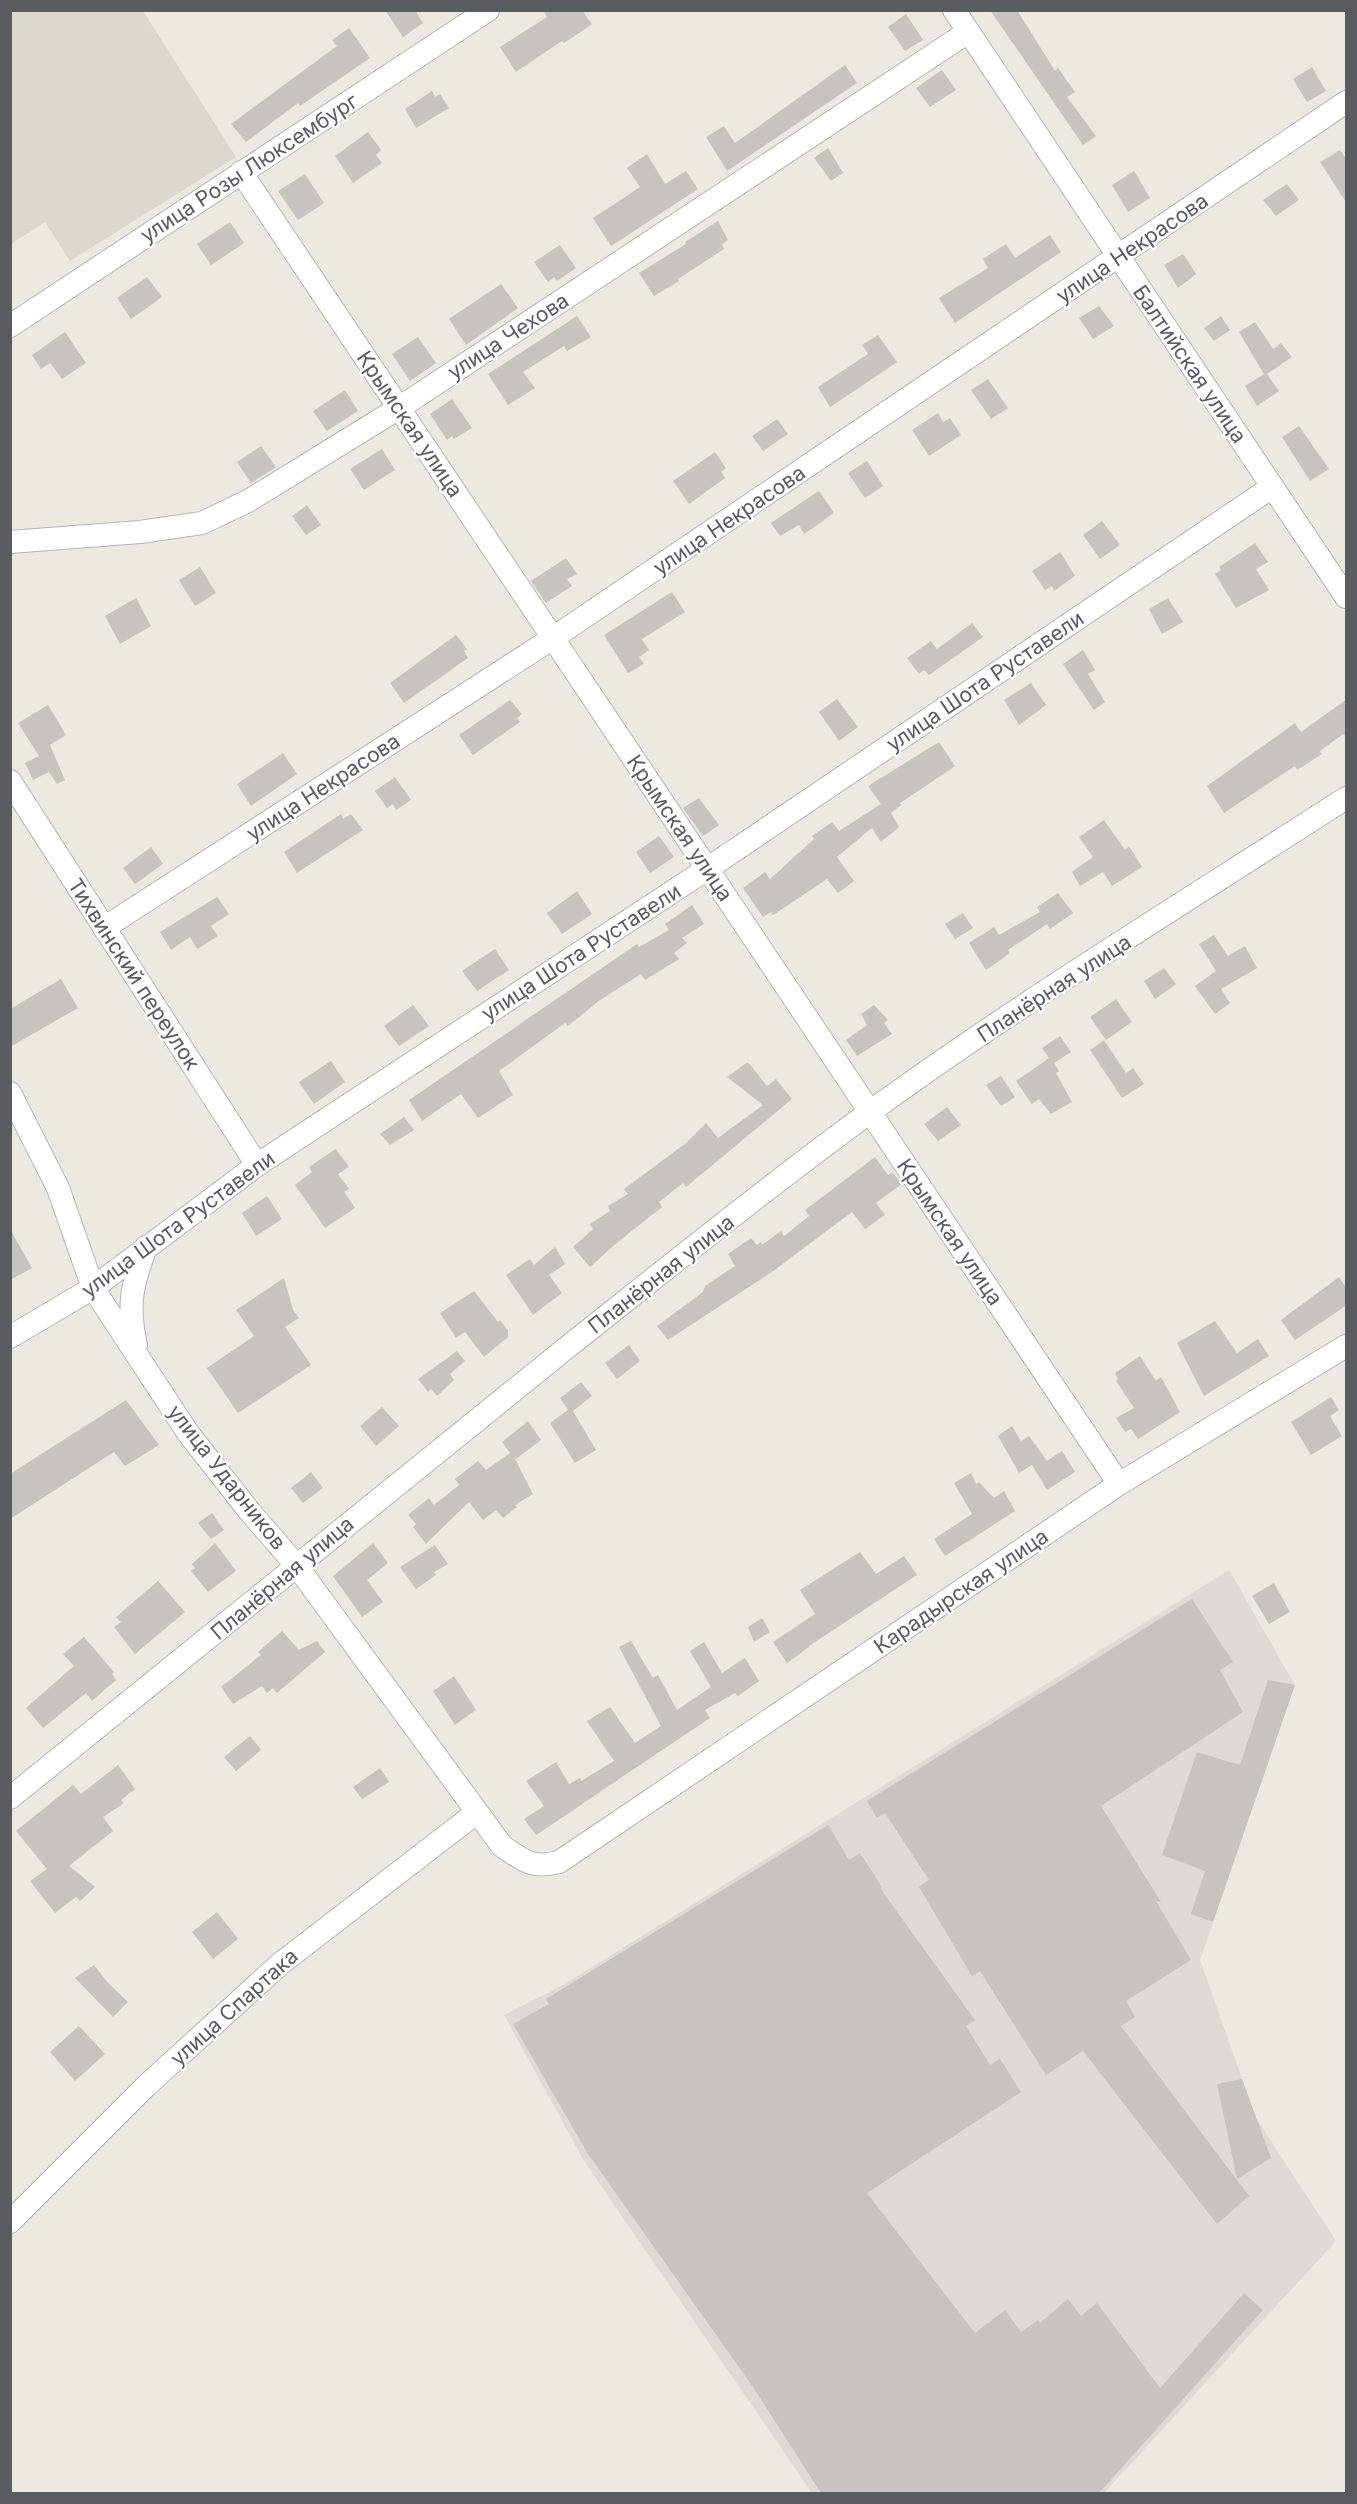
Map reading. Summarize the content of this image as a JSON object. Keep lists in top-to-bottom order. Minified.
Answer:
{"streets":{"street":["улица Розы Люксембург","улица Некрасова","улица Чехова","Балтийская улица","Крымская улица","улица Шота Руставели","Тихвинский переулок","Планёрная улица","улица Ударников","Карадырская улица","улица Спартака"]},"crossings":[["улица Розы Люксембург","Крымская улица"],["улица Некрасова","Балтийская улица"],["улица Некрасова","Крымская улица"],["улица Некрасова","Тихвинский переулок"],["улица Чехова","Балтийская улица"],["улица Чехова","Крымская улица"],["Балтийская улица","улица Шота Руставели"],["Крымская улица","улица Шота Руставели"],["Крымская улица","Планёрная улица"],["Крымская улица","Карадырская улица"],["улица Шота Руставели","Тихвинский переулок"],["улица Шота Руставели","улица Ударников"],["Планёрная улица","улица Ударников"],["улица Ударников","Карадырская улица"],["улица Ударников","улица Спартака"]]}
